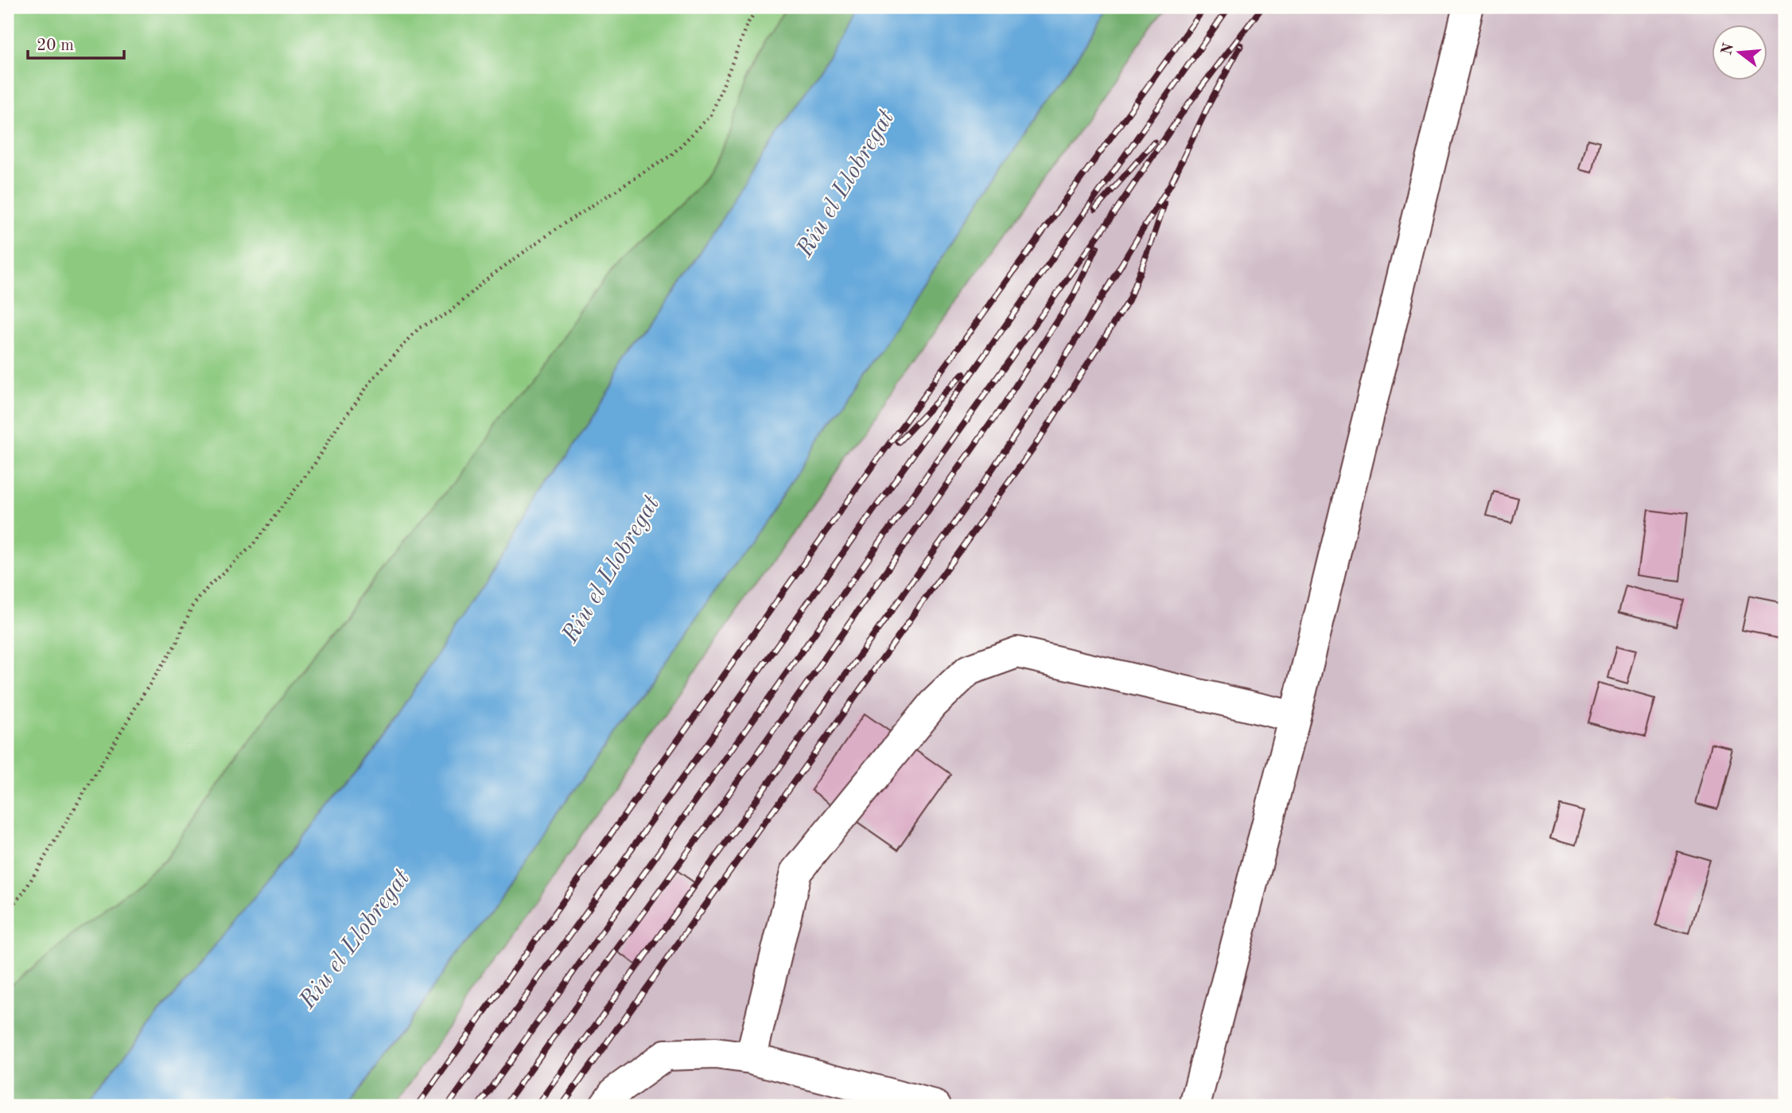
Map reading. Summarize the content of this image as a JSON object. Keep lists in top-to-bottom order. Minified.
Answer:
{"water":["Riu el Llobregat"],"scale_bar":"20 m","north":"left"}
